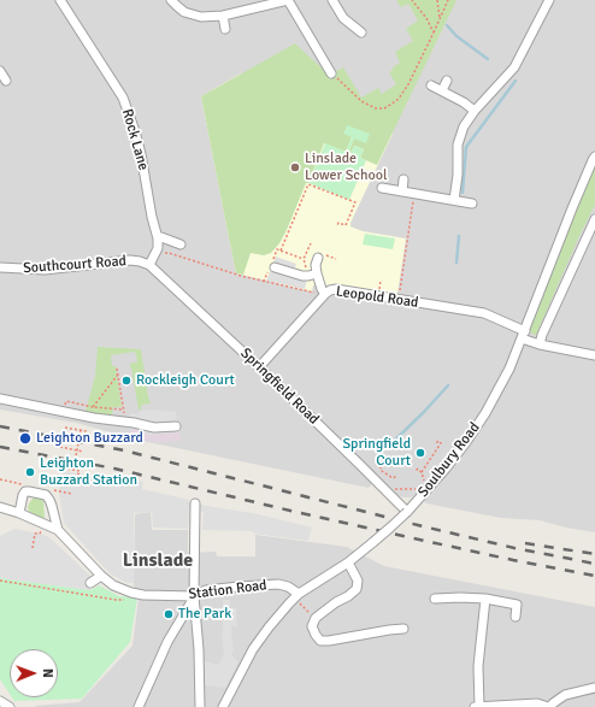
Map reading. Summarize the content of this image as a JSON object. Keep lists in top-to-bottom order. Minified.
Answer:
{"streets":{"street":["Rock Lane","Southcourt Road","Leopold Road","Springfield Road","Soulbury Road","Station Road"]},"crossings":[["Rock Lane","Southcourt Road"],["Rock Lane","Springfield Road"],["Southcourt Road","Springfield Road"],["Leopold Road","Springfield Road"],["Leopold Road","Soulbury Road"],["Springfield Road","Soulbury Road"],["Soulbury Road","Station Road"]],"districts":["Linslade"],"places":["Linslade Lower School","Rockleigh Court","Leighton Buzzard","Springfield Court","Leighton Buzzard Station","The Park"],"north":"right"}
